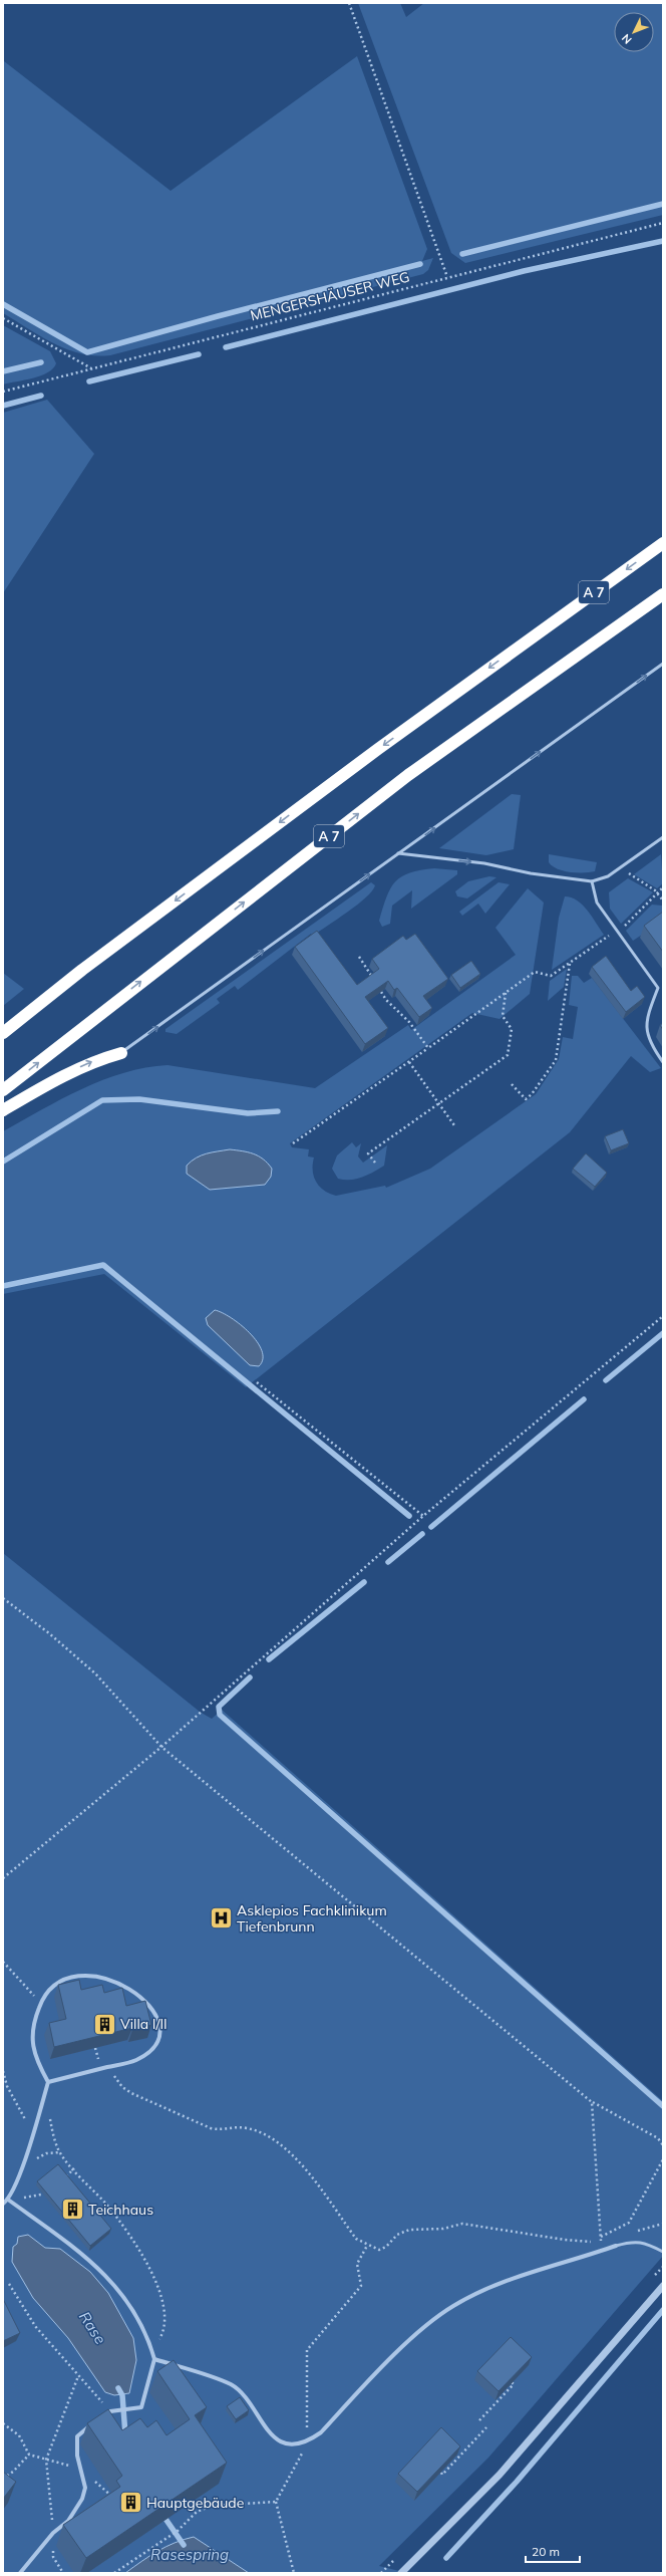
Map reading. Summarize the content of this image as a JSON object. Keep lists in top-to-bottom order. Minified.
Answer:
{"streets":{"highway":["A 7"],"path":["MENGERSHÄUSER WEG"]},"water":["Rase","Rasespring"],"places":{"hospital":["Asklepios Fachklinikum Tiefenbrunn"],"building":["Villa I/II","Teichhaus","Hauptgebäude"]},"scale_bar":"20 m","north":"bottom left"}
